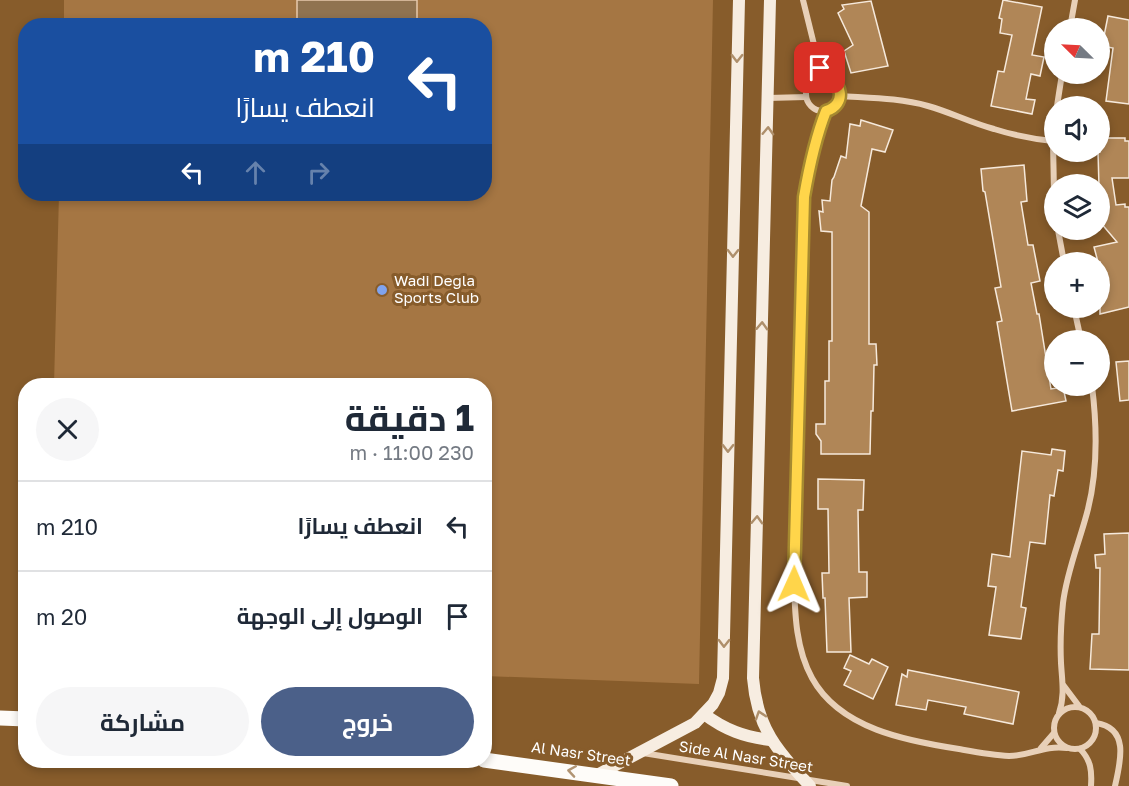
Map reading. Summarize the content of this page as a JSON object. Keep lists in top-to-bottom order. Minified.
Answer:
{"streets":{"main road":["Al Nasr Street"],"street":["Side Al Nasr Street"]},"one_way":["Al Nasr Street"],"places":["Wadi Degla Sports Club"],"north":"top left","page":{"map_buttons":["+","−"],"turn":["210 m","انعطف يسارًا"],"heading":["1 دقيقة","230 m · 11:00"],"list":[{"name":"انعطف يسارًا","value":"210 m"},{"name":"الوصول إلى الوجهة","value":"20 m"}],"buttons":["خروج","مشاركة"]}}
